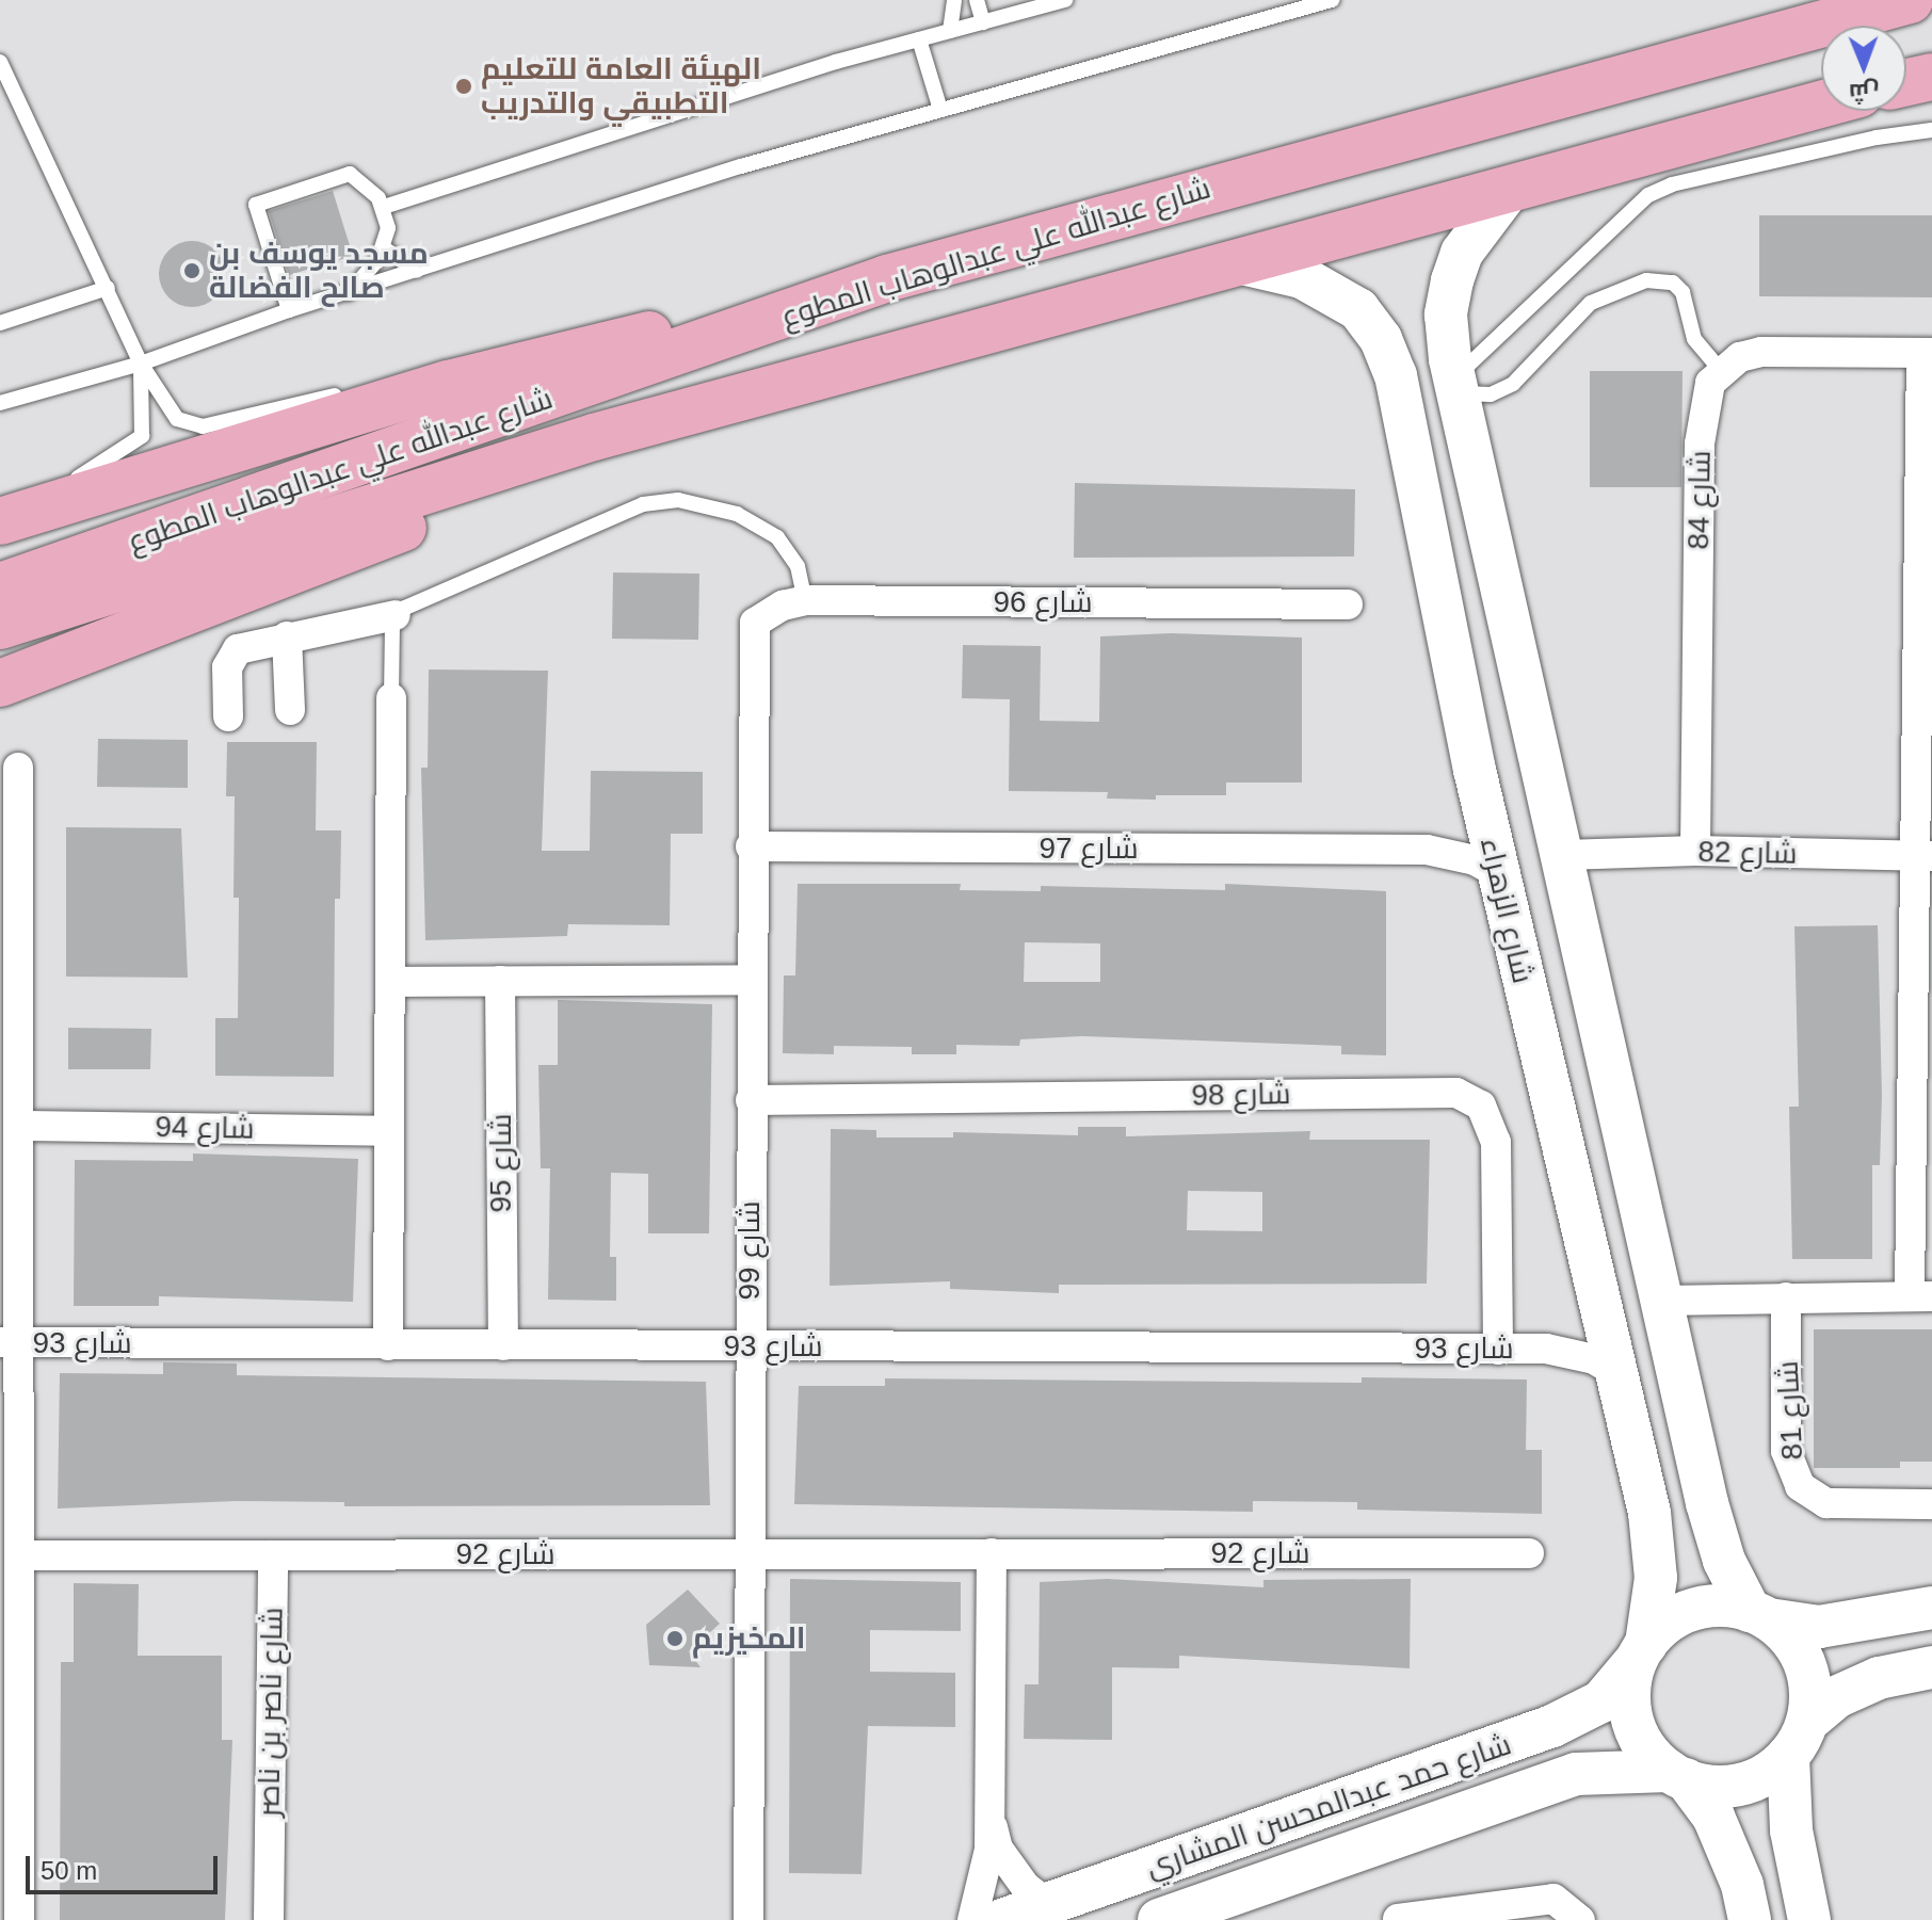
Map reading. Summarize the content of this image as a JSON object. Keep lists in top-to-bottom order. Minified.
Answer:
{"streets":{"main road":["شارع عبدالله علي عبدالوهاب المطوع"],"street":["شارع 84","شارع 96","شارع 97","شارع 82","شارع الزهراء","شارع 98","شارع 94","شارع 95","شارع 99","شارع 93","شارع 81","شارع 92","شارع ناصر بن ناصر","شارع حمد عبدالمحسن المشاري"]},"crossings":[["شارع عبدالله علي عبدالوهاب المطوع","شارع الزهراء"],["شارع 84","شارع 82"],["شارع 96","شارع 99"],["شارع 97","شارع الزهراء"],["شارع 97","شارع 99"],["شارع الزهراء","شارع 93"],["شارع الزهراء","شارع حمد عبدالمحسن المشاري"],["شارع 98","شارع 99"],["شارع 98","شارع 93"],["شارع 95","شارع 93"],["شارع 99","شارع 93"],["شارع 99","شارع 92"],["شارع 92","شارع ناصر بن ناصر"]],"places":["الهيئة العامة للتعليم التطبيقي والتدريب","مسجد يوسف بن صالح الفضالة","المخيزيم"],"scale_bar":"50 m","north":"bottom"}
